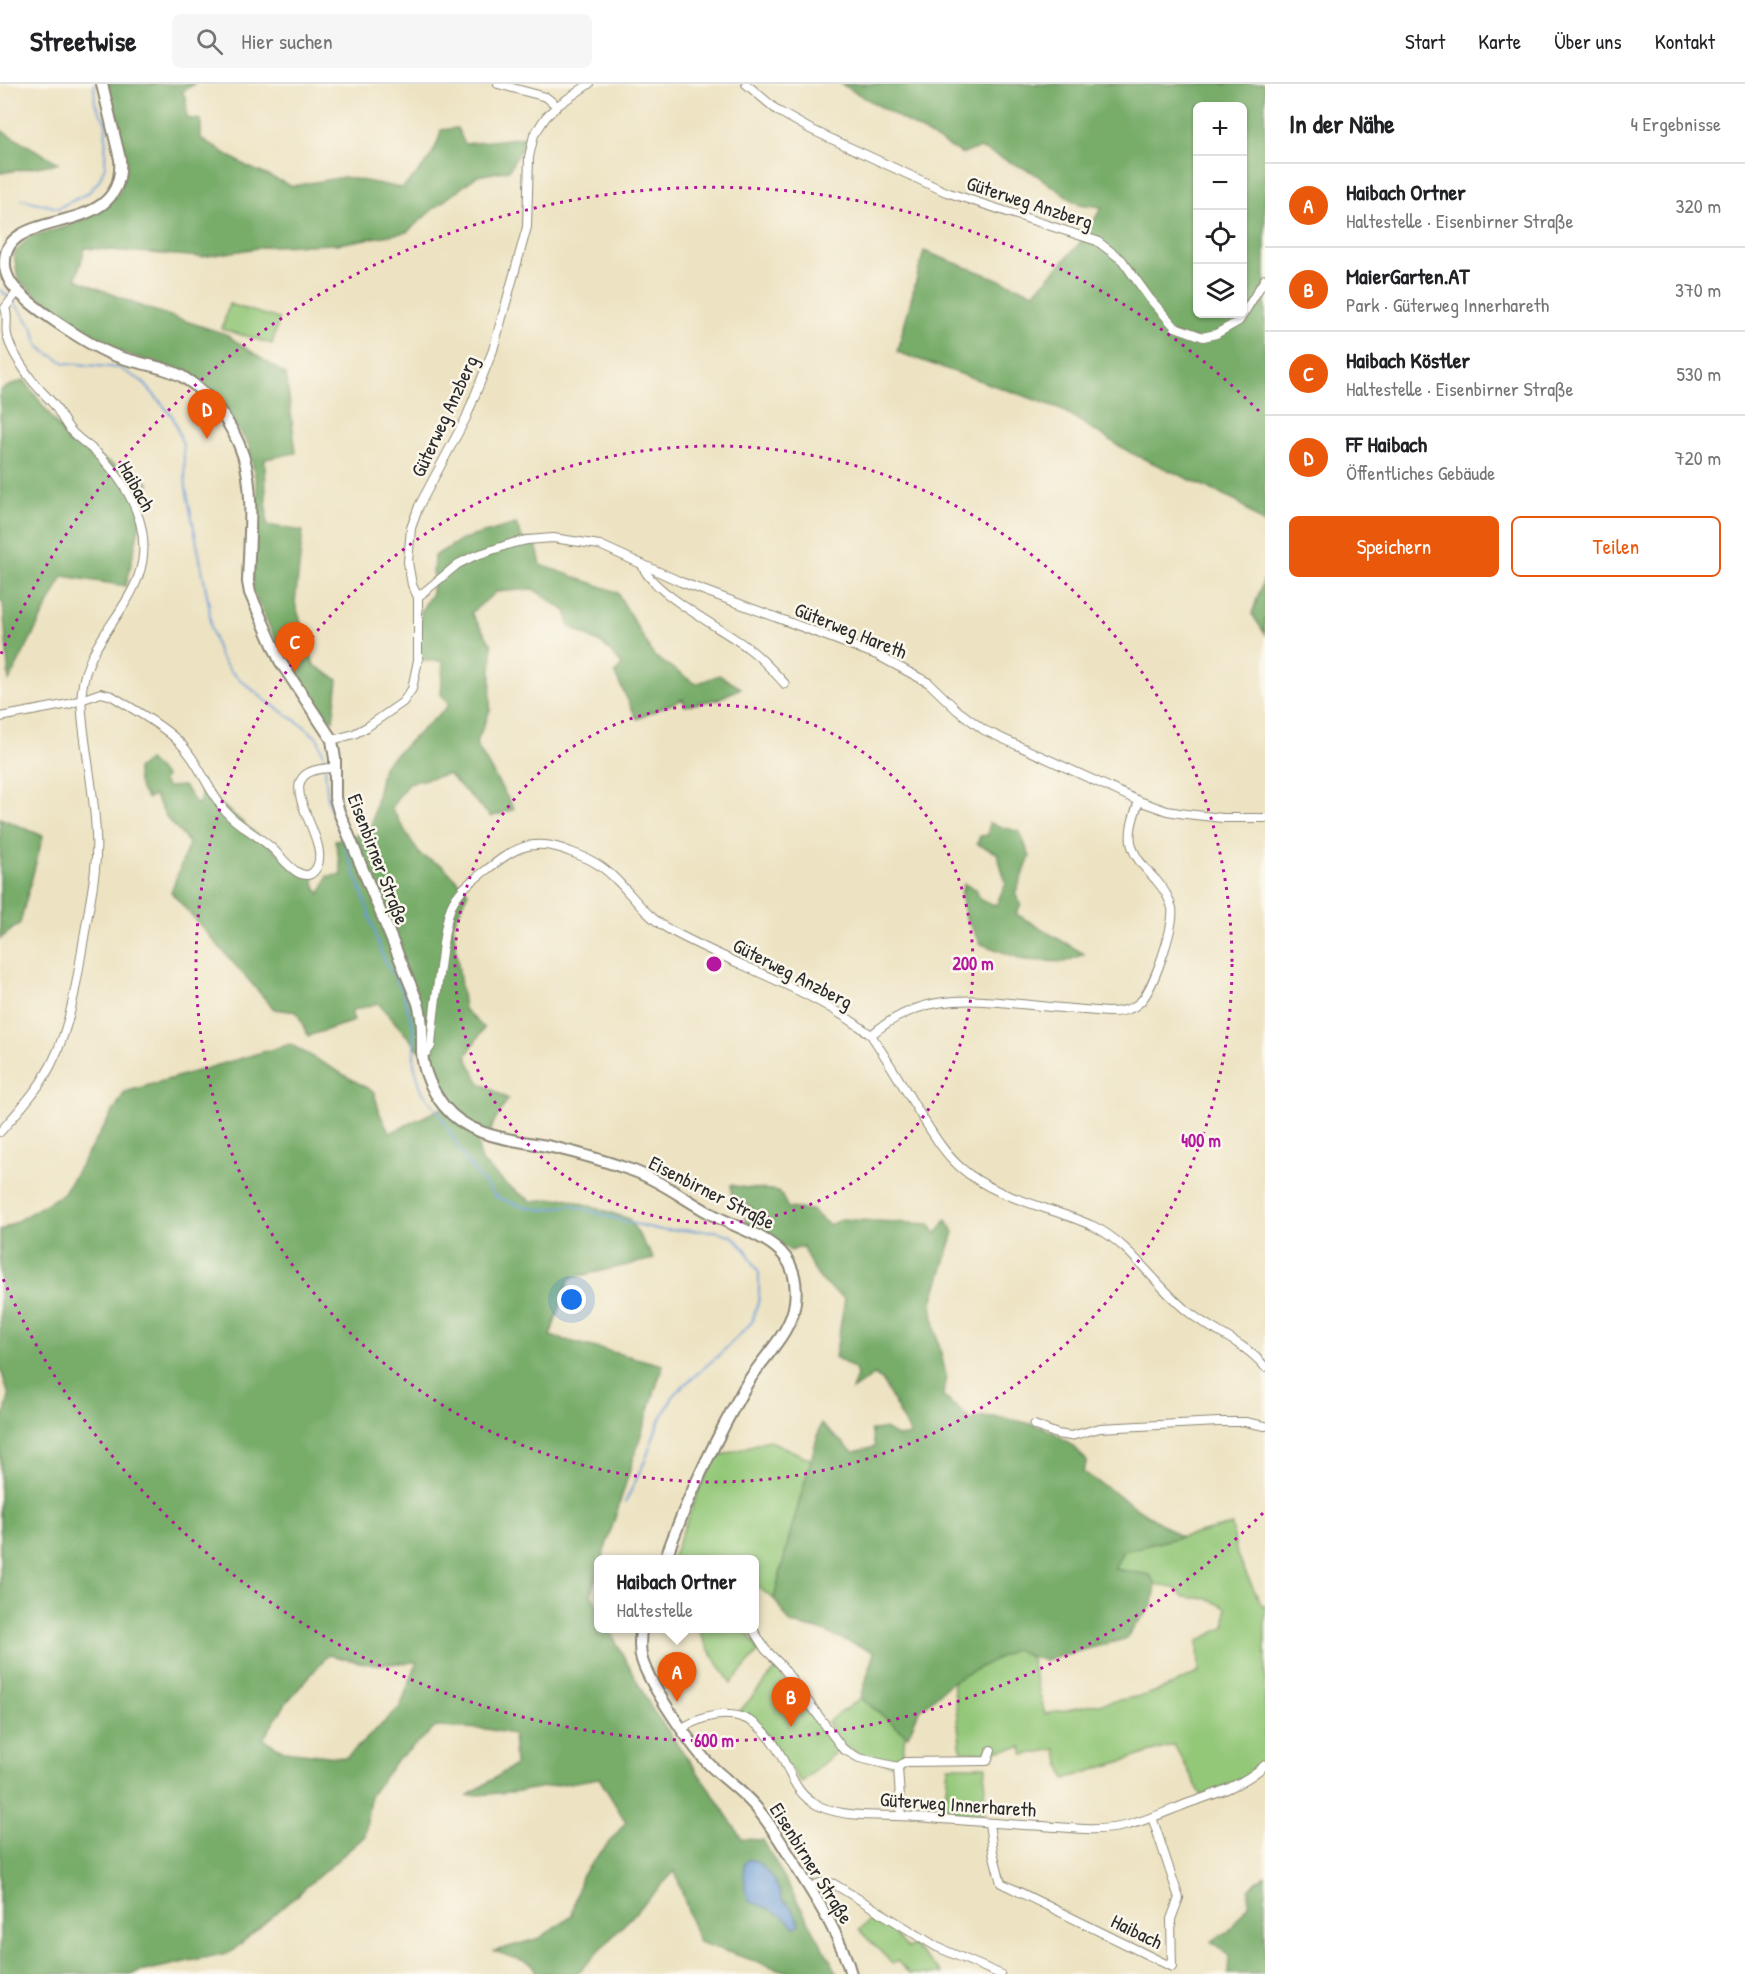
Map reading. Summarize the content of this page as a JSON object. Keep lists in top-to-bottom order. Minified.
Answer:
{"streets":{"main road":["Eisenbirner Straße"],"street":["Güterweg Anzberg","Haibach","Güterweg Hareth","Güterweg Innerhareth"]},"crossings":[["Güterweg Anzberg","Güterweg Hareth"],["Güterweg Anzberg","Eisenbirner Straße"],["Haibach","Eisenbirner Straße"],["Haibach","Güterweg Innerhareth"],["Eisenbirner Straße","Güterweg Innerhareth"]],"page":{"header":"Streetwise","search":"Hier suchen","nav":["Start","Karte","Über uns","Kontakt"],"heading":["In der Nähe","4 Ergebnisse"],"map_buttons":["+","−"],"list":[{"mark":"A","name":"Haibach Ortner","note":"Haltestelle · Eisenbirner Straße","value":"320 m"},{"mark":"B","name":"MaierGarten.AT","note":"Park · Güterweg Innerhareth","value":"370 m"},{"mark":"C","name":"Haibach Köstler","note":"Haltestelle · Eisenbirner Straße","value":"530 m"},{"mark":"D","name":"FF Haibach","note":"Öffentliches Gebäude","value":"720 m"}],"pins":["D","C","A","B"],"buttons":["Speichern","Teilen"],"popup":["Haibach Ortner","Haltestelle"]},"rings":["200 m","400 m","600 m"]}
